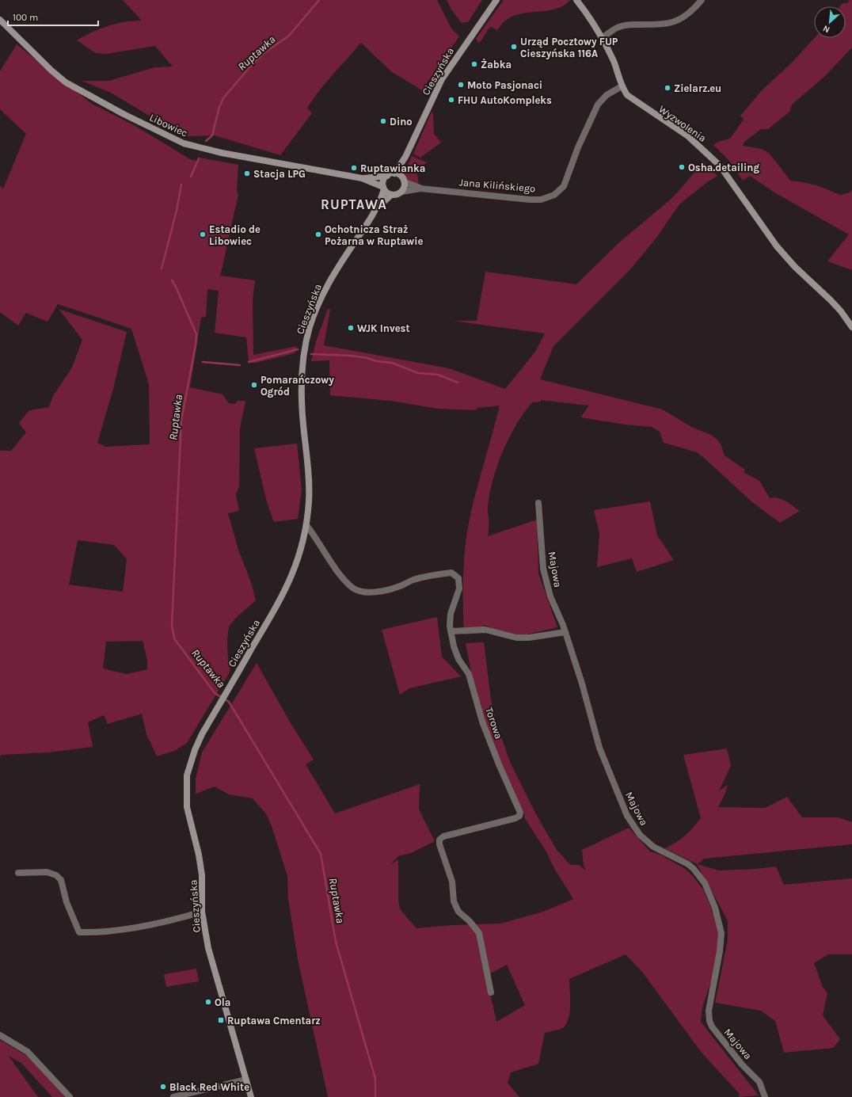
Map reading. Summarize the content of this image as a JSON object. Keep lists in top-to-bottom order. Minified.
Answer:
{"streets":{"main road":["Cieszyńska","Wyzwolenia","Libowiec"],"street":["Jana Kilińskiego","Majowa","Torowa"]},"crossings":[["Cieszyńska","Libowiec"],["Cieszyńska","Jana Kilińskiego"],["Cieszyńska","Torowa"],["Wyzwolenia","Jana Kilińskiego"],["Libowiec","Jana Kilińskiego"]],"districts":["RUPTAWA"],"water":["Ruptawka"],"places":{"other":["Urząd Pocztowy FUP Cieszyńska 116A","Żabka","Moto Pasjonaci","Zielarz.eu","FHU AutoKompleks","Dino","Osha.detailing","Ruptawianka","Stacja LPG","Estadio de Libowiec","Ochotnicza Straż Pożarna w Ruptawie","WJK Invest","Pomarańczowy Ogród","Ola","Black Red White"],"transit":["Ruptawa Cmentarz"]},"scale_bar":"100 m","north":"bottom left"}
